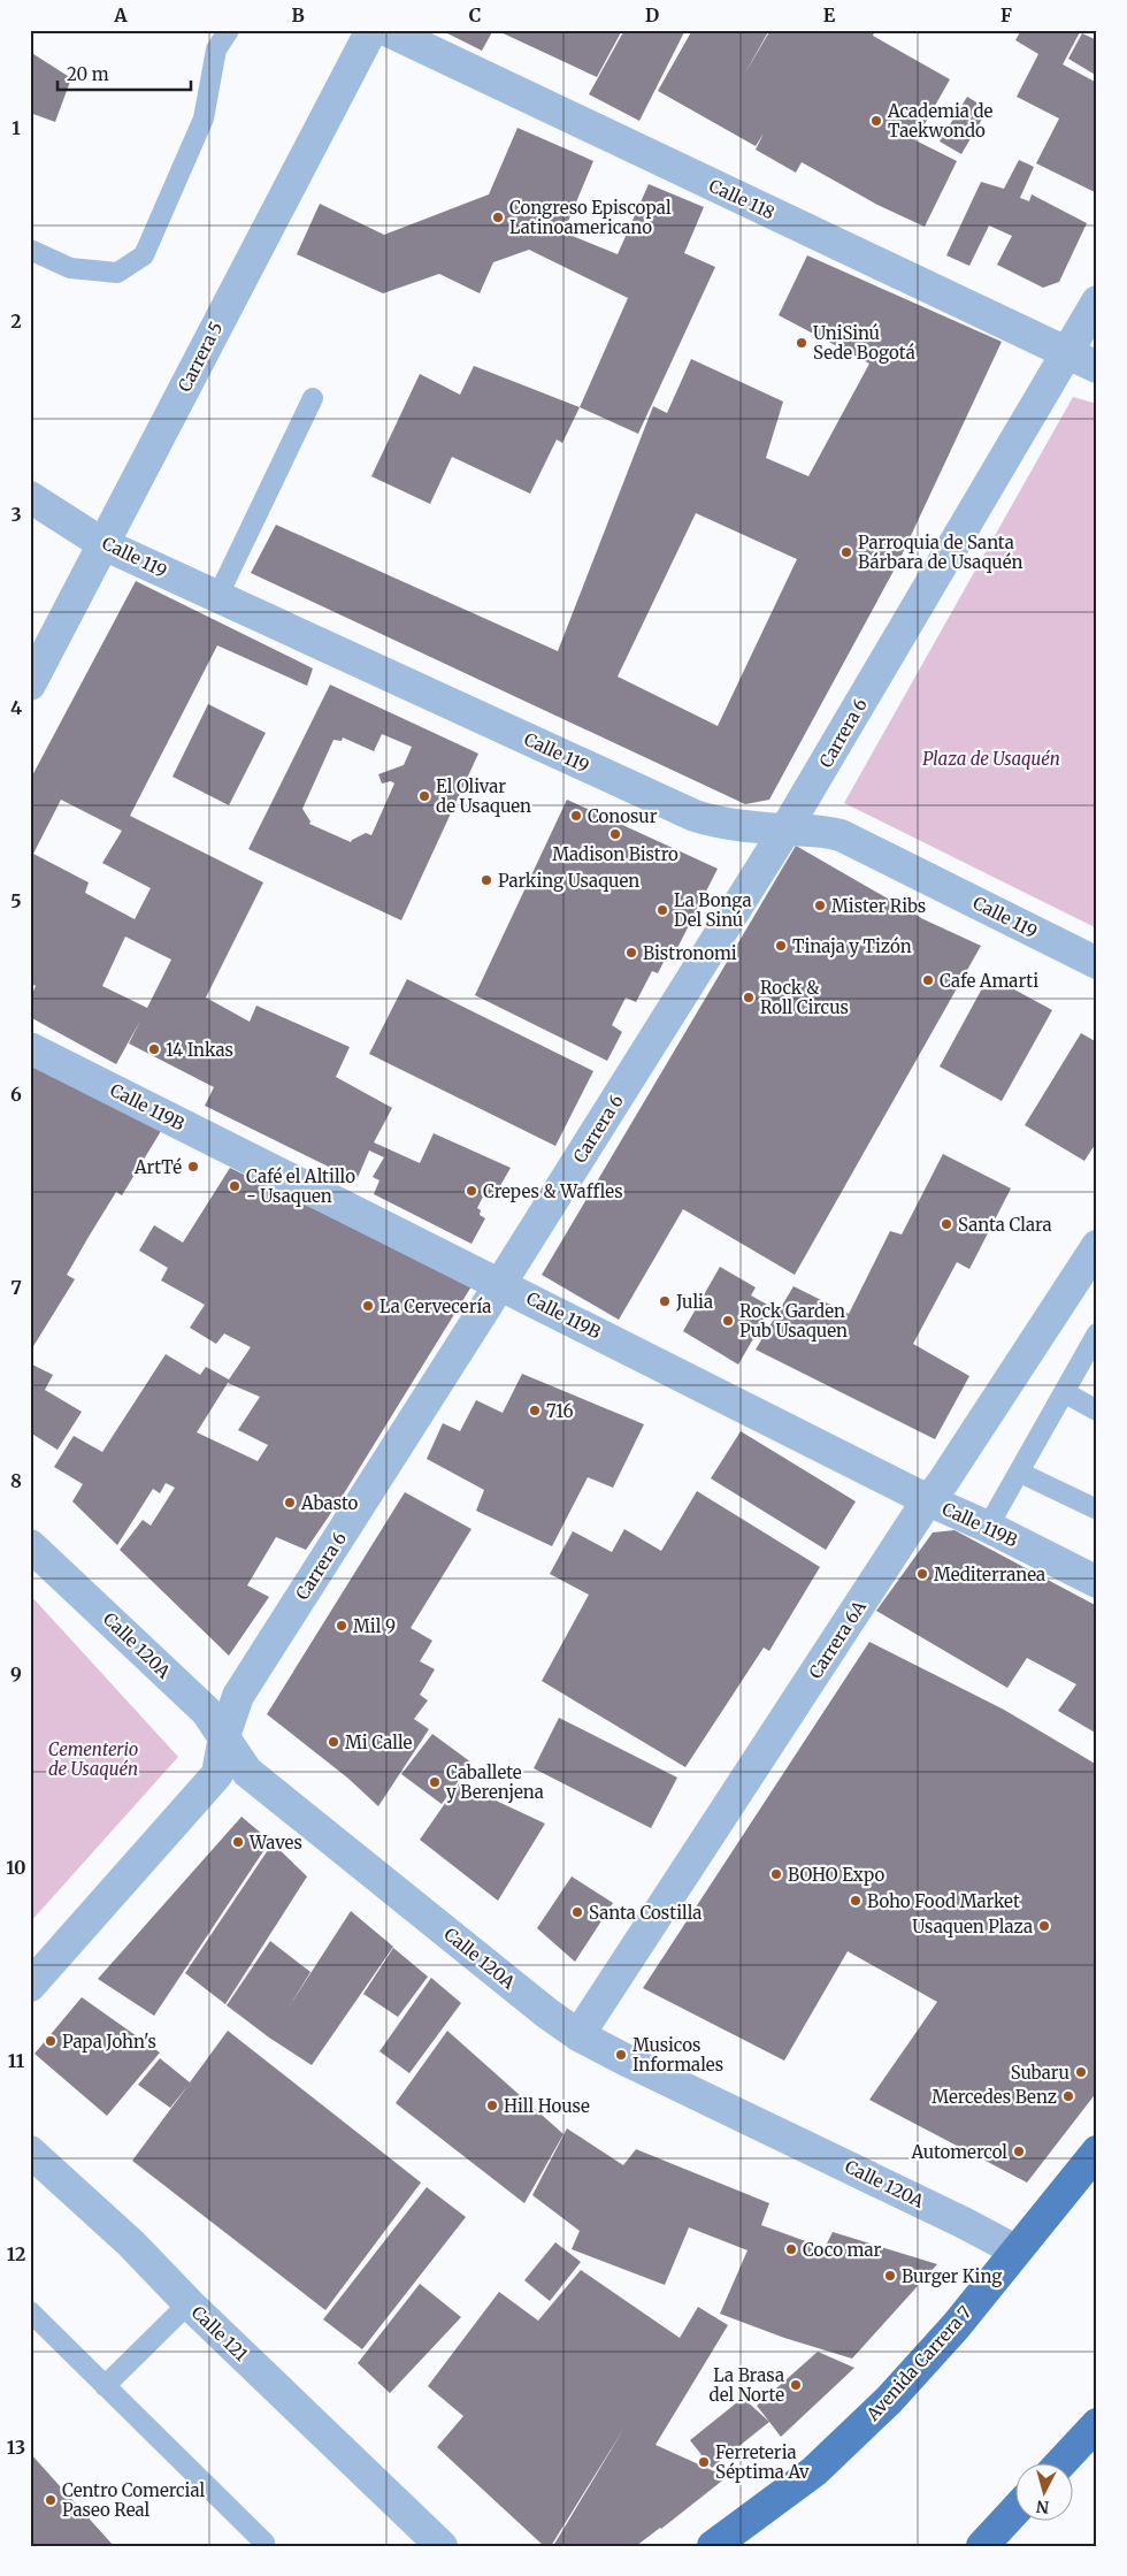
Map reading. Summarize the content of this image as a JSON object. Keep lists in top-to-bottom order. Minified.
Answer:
{"streets":{"main road":["Avenida Carrera 7"],"street":["Calle 118","Carrera 5","Calle 119","Carrera 6","Calle 119B","Carrera 6A","Calle 120A","Calle 121"]},"crossings":[["Calle 118","Carrera 6"],["Carrera 5","Calle 119"],["Calle 119","Carrera 6"],["Carrera 6","Calle 119B"],["Carrera 6","Calle 120A"],["Calle 119B","Carrera 6A"],["Carrera 6A","Calle 120A"],["Calle 120A","Avenida Carrera 7"]],"parks":["Plaza de Usaquén","Cementerio de Usaquén"],"places":["Academia de Taekwondo","Congreso Episcopal Latinoamericano","UniSinú Sede Bogotá","Parroquia de Santa Bárbara de Usaquén","El Olivar de Usaquen","Conosur","Madison Bistro","Parking Usaquen","Mister Ribs","La Bonga Del Sinú","Tinaja y Tizón","Bistronomi","Cafe Amarti","Rock & Roll Circus","14 Inkas","ArtTé","Café el Altillo - Usaquen","Crepes & Waffles","Santa Clara","Julia","La Cervecería","Rock Garden Pub Usaquen","716","Abasto","Mediterranea","Mil 9","Mi Calle","Caballete y Berenjena","Waves","BOHO Expo","Boho Food Market","Santa Costilla","Usaquen Plaza","Papa John's","Musicos Informales","Subaru","Mercedes Benz","Hill House","Automercol","Coco mar","Burger King","La Brasa del Norte","Ferreteria Séptima Av","Centro Comercial Paseo Real"],"scale_bar":"20 m","north":"bottom","grid":{"columns":["A","B","C","D","E","F"],"rows":["1","2","3","4","5","6","7","8","9","10","11","12","13"]}}
